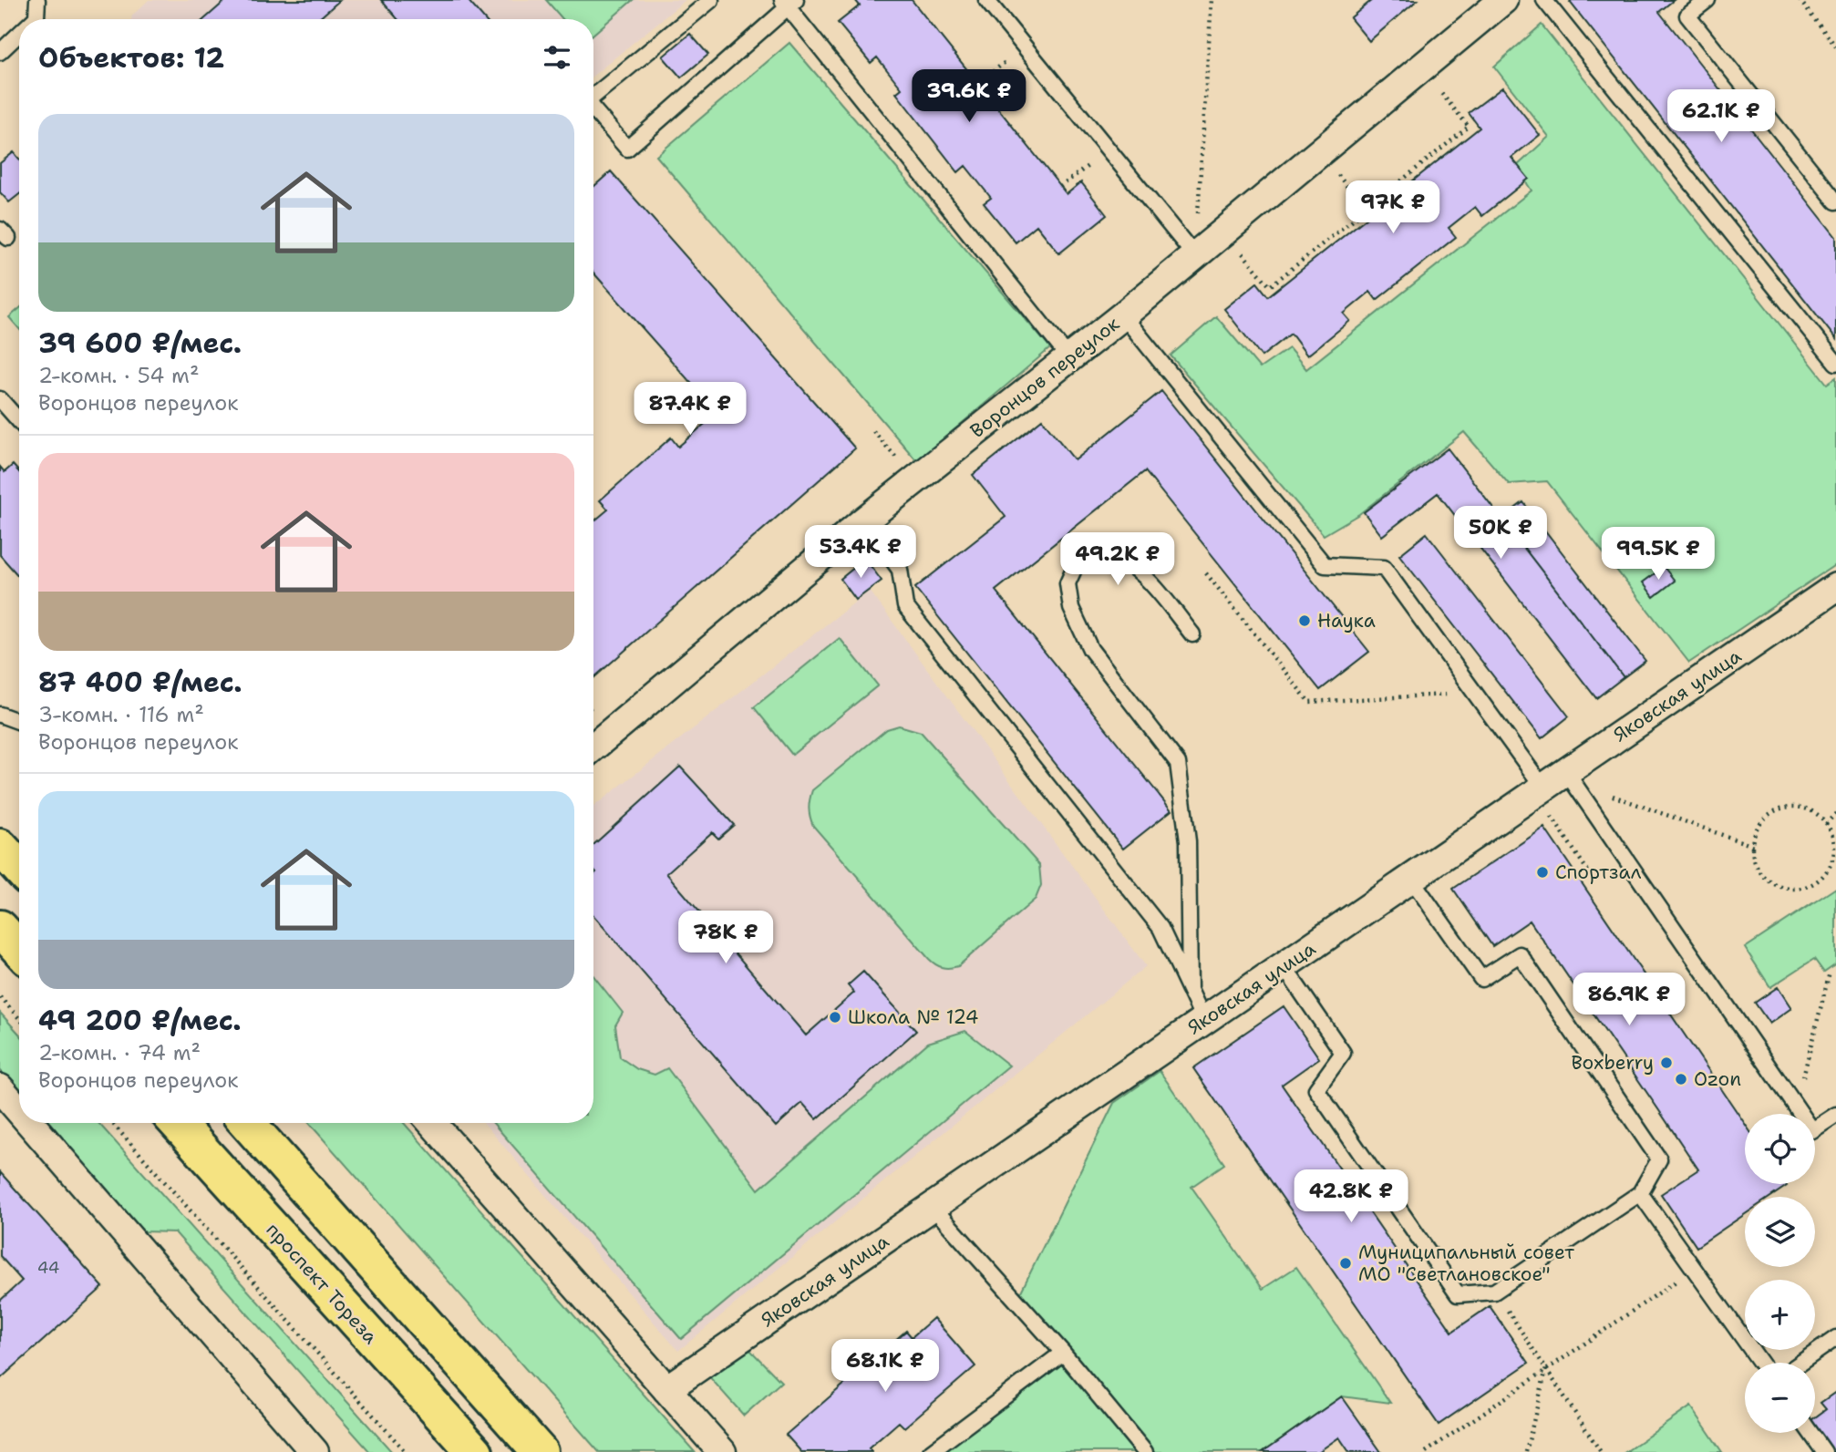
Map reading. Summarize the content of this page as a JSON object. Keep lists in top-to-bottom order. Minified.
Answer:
{"streets":{"main road":["проспект Тореза"],"street":["Воронцов переулок","Яковская улица"]},"places":["Наука","Спортзал","Школа № 124","Boxberry","Ozon","Муниципальный совет МО \"Светлановское\""],"house_numbers":["44"],"page":{"heading":"Объектов: 12","price":["39.6K ₽","62.1K ₽","97K ₽","87.4K ₽","50K ₽","53.4K ₽","99.5K ₽","49.2K ₽","78K ₽","86.9K ₽","42.8K ₽","68.1K ₽"],"list":[{"name":"39 600 ₽/мес.","note":"2-комн. · 54 m² · Воронцов переулок"},{"name":"87 400 ₽/мес.","note":"3-комн. · 116 m² · Воронцов переулок"},{"name":"49 200 ₽/мес.","note":"2-комн. · 74 m² · Воронцов переулок"}],"map_buttons":["+","−"]}}
